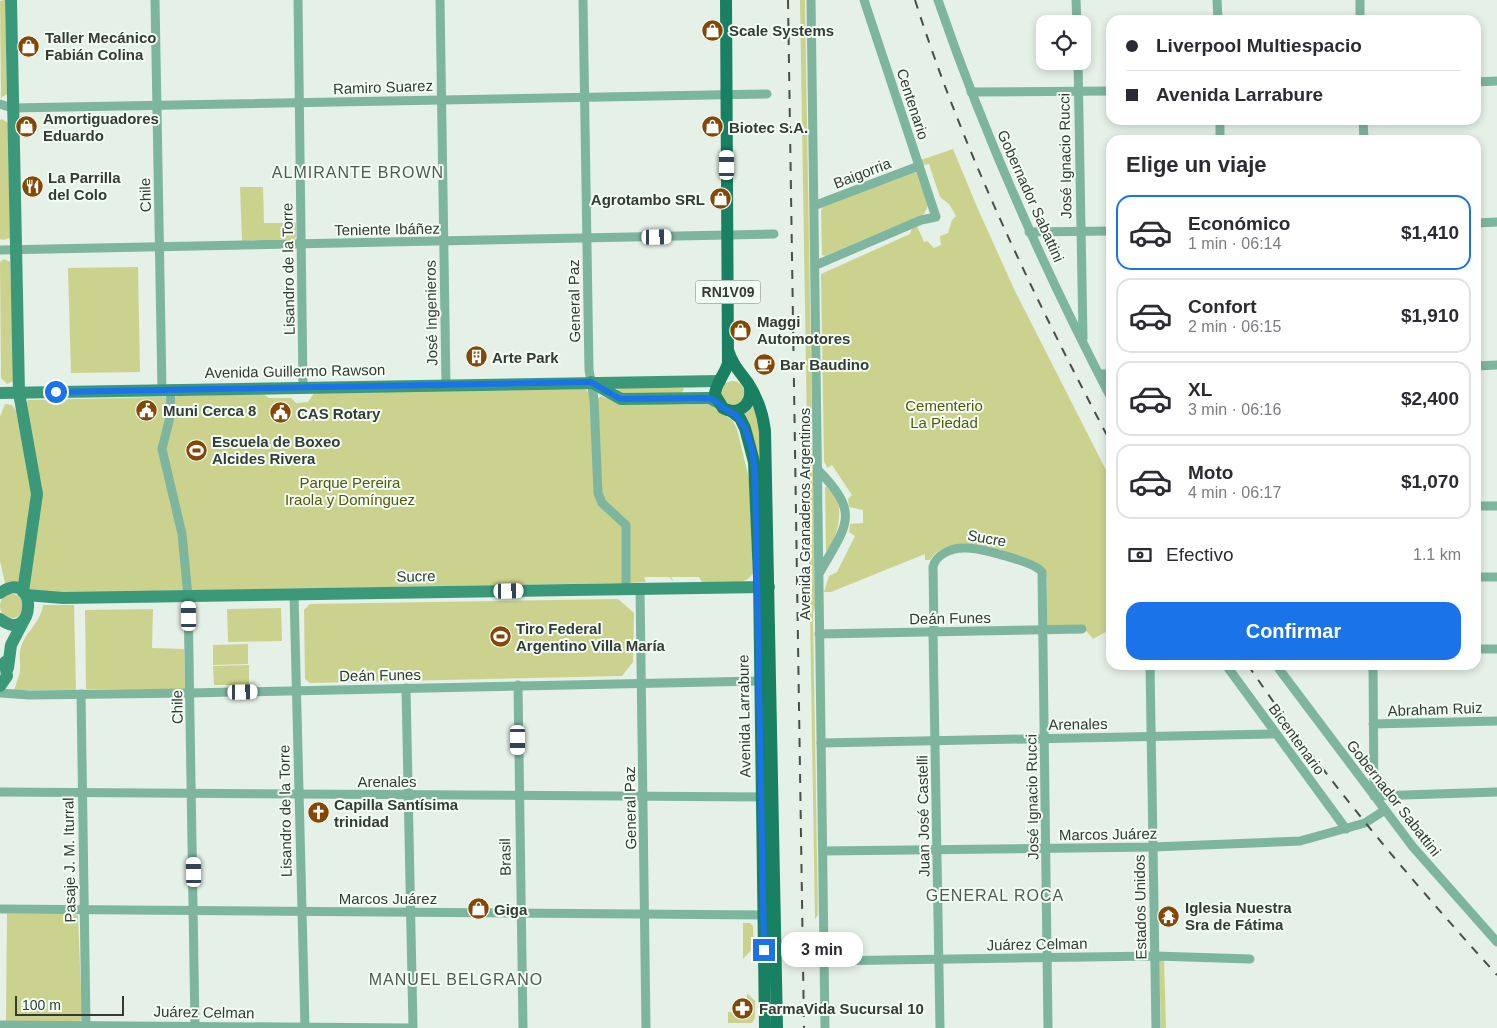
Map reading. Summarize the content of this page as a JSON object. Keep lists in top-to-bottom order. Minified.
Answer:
{"streets":{"main road":["RN1V09","Avenida Guillermo Rawson","Sucre","Avenida Larrabure"],"street":["Ramiro Suarez","Centenario","José Ignacio Rucci","Baigorria","Chile","Gobernador Sabattini","Teniente Ibáñez","Lisandro de la Torre","General Paz","José Ingenieros","Avenida Granaderos Argentinos","Deán Funes","Abraham Ruiz","Arenales","Bicentenario","Juan José Castelli","Marcos Juárez","Brasil","Pasaje J. M. Iturral","Estados Unidos","Juárez Celman"]},"crossings":[["Ramiro Suarez","Chile"],["Ramiro Suarez","Lisandro de la Torre"],["Ramiro Suarez","RN1V09"],["Ramiro Suarez","General Paz"],["Ramiro Suarez","José Ingenieros"],["Centenario","Baigorria"],["Centenario","Avenida Granaderos Argentinos"],["José Ignacio Rucci","Gobernador Sabattini"],["José Ignacio Rucci","Sucre"],["José Ignacio Rucci","Deán Funes"],["José Ignacio Rucci","Arenales"],["José Ignacio Rucci","Marcos Juárez"],["José Ignacio Rucci","Juárez Celman"],["Baigorria","Avenida Granaderos Argentinos"],["Chile","Teniente Ibáñez"],["Chile","Avenida Guillermo Rawson"],["Chile","Sucre"],["Chile","Deán Funes"],["Chile","Arenales"],["Chile","Marcos Juárez"],["Chile","Juárez Celman"],["Gobernador Sabattini","Marcos Juárez"],["Teniente Ibáñez","Lisandro de la Torre"],["Teniente Ibáñez","RN1V09"],["Teniente Ibáñez","General Paz"],["Teniente Ibáñez","José Ingenieros"],["Lisandro de la Torre","Avenida Guillermo Rawson"],["Lisandro de la Torre","Sucre"],["Lisandro de la Torre","Deán Funes"],["Lisandro de la Torre","Arenales"],["Lisandro de la Torre","Marcos Juárez"],["Lisandro de la Torre","Juárez Celman"],["RN1V09","Avenida Guillermo Rawson"],["RN1V09","Avenida Larrabure"],["General Paz","Avenida Guillermo Rawson"],["General Paz","Sucre"],["General Paz","Deán Funes"],["General Paz","Arenales"],["General Paz","Marcos Juárez"],["José Ingenieros","Avenida Guillermo Rawson"],["Avenida Guillermo Rawson","Avenida Larrabure"],["Avenida Granaderos Argentinos","Deán Funes"],["Avenida Granaderos Argentinos","Arenales"],["Avenida Granaderos Argentinos","Marcos Juárez"],["Avenida Granaderos Argentinos","Juárez Celman"],["Sucre","Avenida Larrabure"],["Sucre","Juan José Castelli"],["Deán Funes","Avenida Larrabure"],["Deán Funes","Juan José Castelli"],["Deán Funes","Brasil"],["Deán Funes","Pasaje J. M. Iturral"],["Avenida Larrabure","Arenales"],["Avenida Larrabure","Marcos Juárez"],["Arenales","Bicentenario"],["Arenales","Juan José Castelli"],["Arenales","Brasil"],["Arenales","Pasaje J. M. Iturral"],["Arenales","Estados Unidos"],["Bicentenario","Marcos Juárez"],["Juan José Castelli","Marcos Juárez"],["Juan José Castelli","Juárez Celman"],["Marcos Juárez","Brasil"],["Marcos Juárez","Pasaje J. M. Iturral"],["Marcos Juárez","Estados Unidos"],["Pasaje J. M. Iturral","Juárez Celman"],["Estados Unidos","Juárez Celman"]],"districts":["ALMIRANTE BROWN","GENERAL ROCA","MANUEL BELGRANO"],"parks":["Cementerio La Piedad","Parque Pereira Iraola y Domínguez"],"places":{"shop":["Scale Systems","Taller Mecánico Fabián Colina","Amortiguadores Eduardo","Biotec S.A.","Agrotambo SRL","Maggi Automotores","Giga"],"restaurant":["La Parrilla del Colo"],"building":["Arte Park"],"cafe":["Bar Baudino"],"public building":["Muni Cerca 8","CAS Rotary"],"sports":["Escuela de Boxeo Alcides Rivera","Tiro Federal Argentino Villa María"],"church":["Capilla Santísima trinidad"],"temple":["Iglesia Nuestra Sra de Fátima"],"pharmacy":["FarmaVida Sucursal 10"]},"scale_bar":"100 m","page":{"banner":["Liverpool Multiespacio","Avenida Larrabure"],"heading":"Elige un viaje","list":[{"name":"Económico","note":"1 min · 06:14","value":"$1,410"},{"name":"Confort","note":"2 min · 06:15","value":"$1,910"},{"name":"XL","note":"3 min · 06:16","value":"$2,400"},{"name":"Moto","note":"4 min · 06:17","value":"$1,070"}],"pay":["Efectivo","1.1 km"],"buttons":"Confirmar","bubble":"3 min","scale":"100 m"}}
